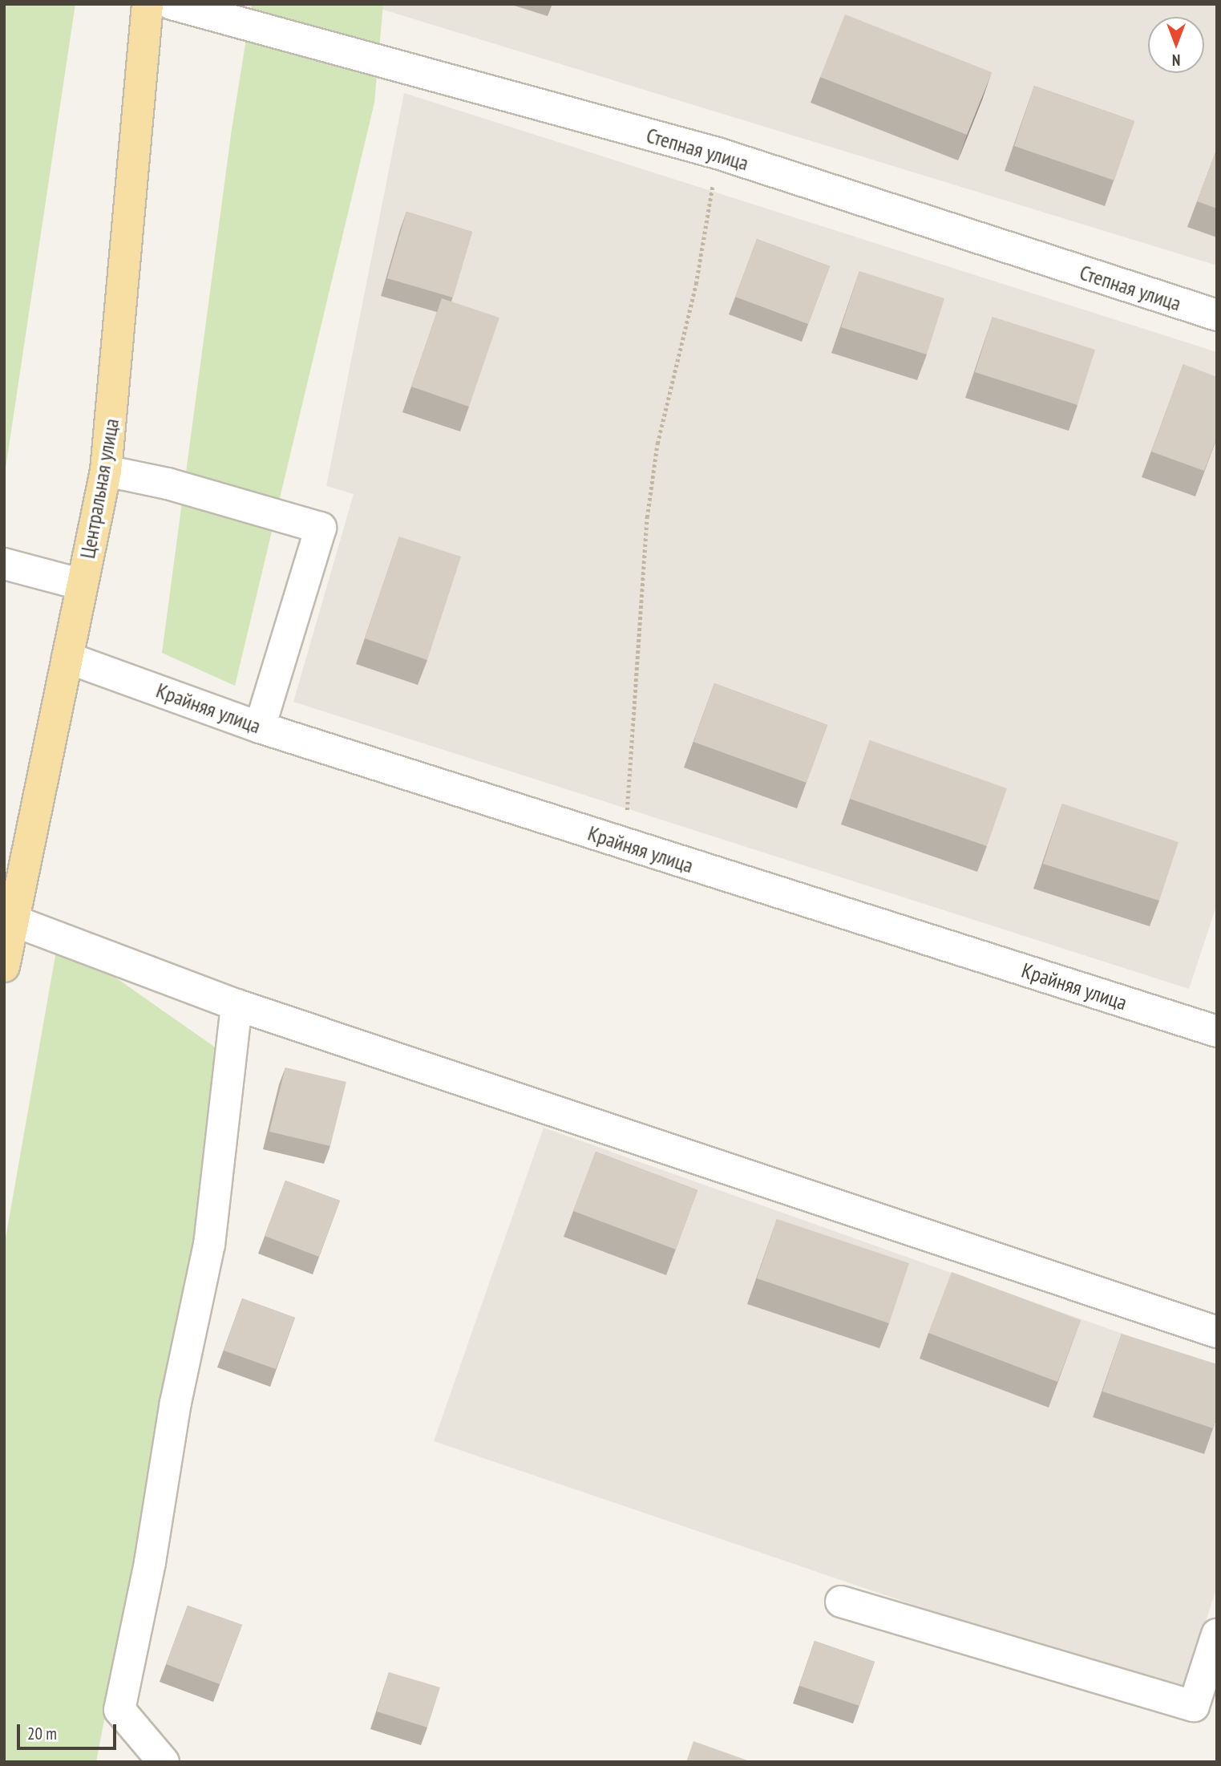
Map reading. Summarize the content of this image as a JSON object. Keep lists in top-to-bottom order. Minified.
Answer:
{"streets":{"main road":["Центральная улица"],"street":["Степная улица","Крайняя улица"]},"crossings":[["Центральная улица","Крайняя улица"]],"scale_bar":"20 m","north":"bottom"}
